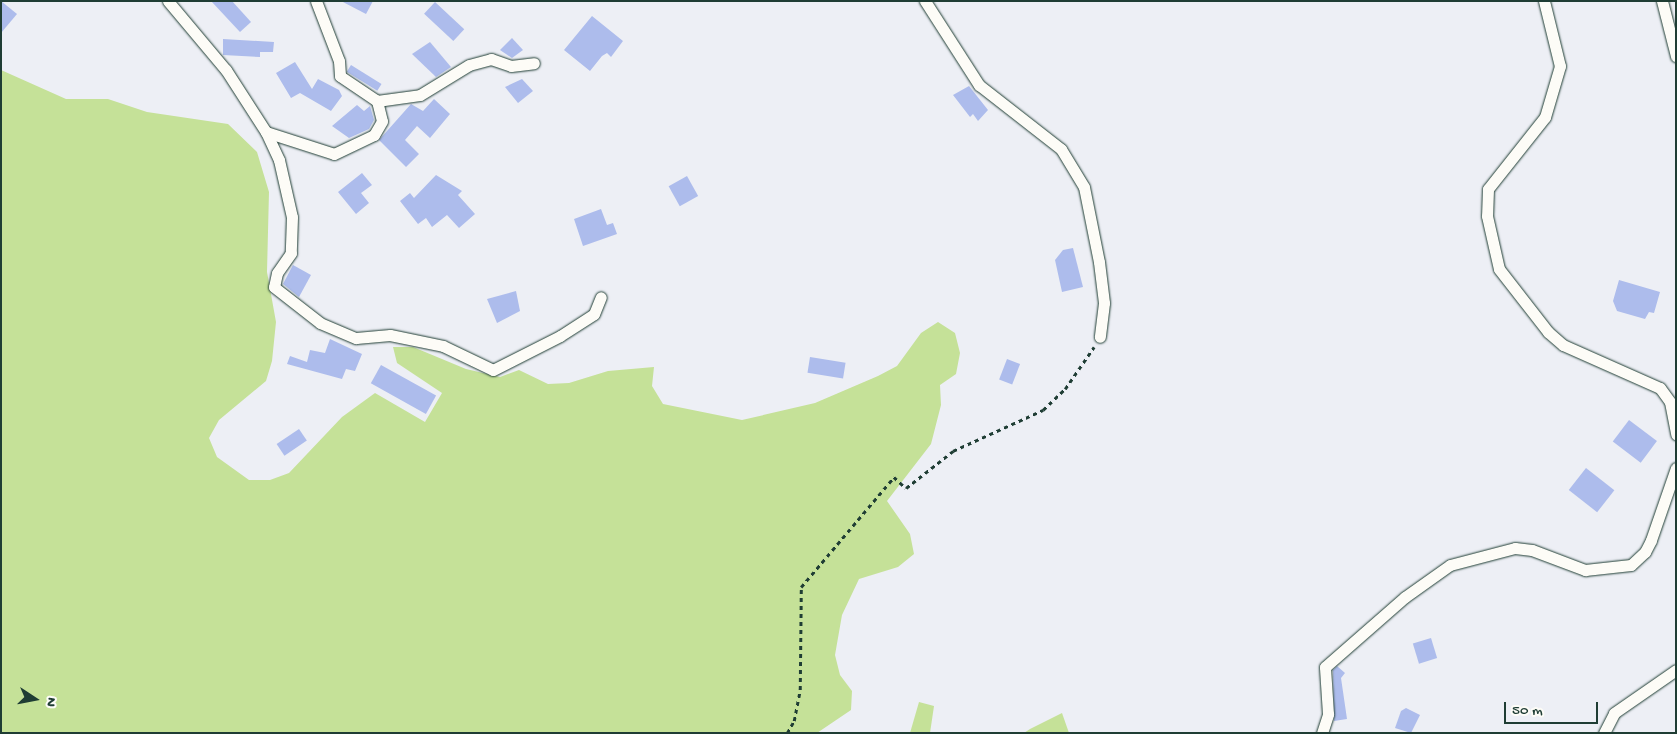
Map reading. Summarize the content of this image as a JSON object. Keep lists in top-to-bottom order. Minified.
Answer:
{"scale_bar":"50 m","north":"right"}
